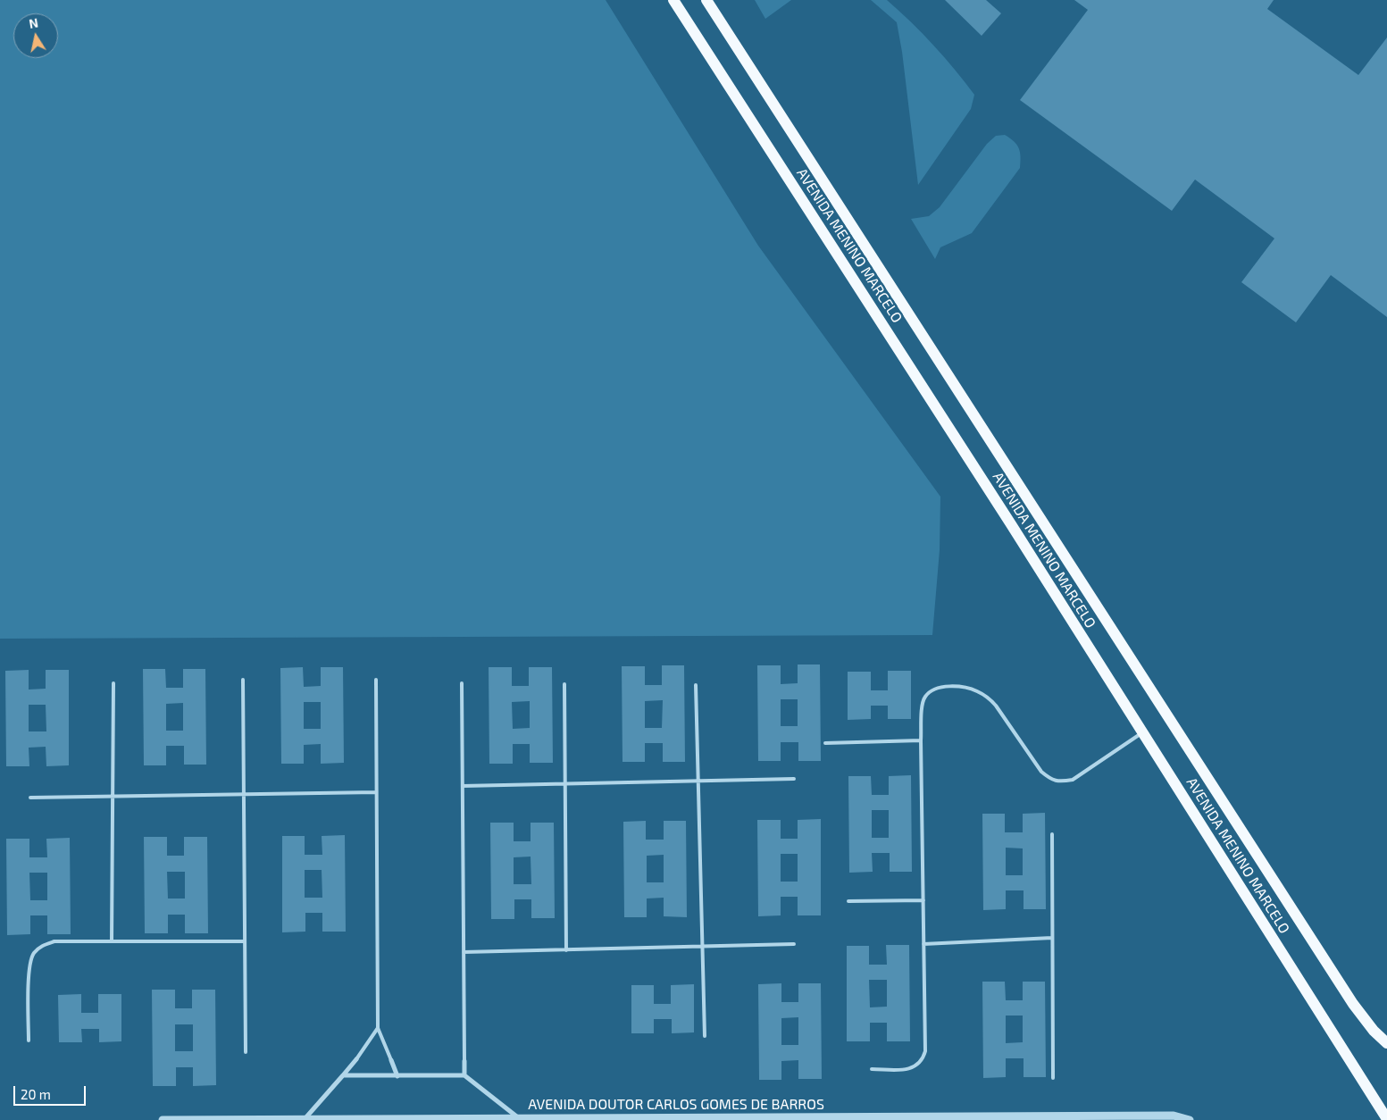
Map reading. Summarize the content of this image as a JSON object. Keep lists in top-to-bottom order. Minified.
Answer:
{"streets":{"main road":["AVENIDA MENINO MARCELO"],"street":["AVENIDA DOUTOR CARLOS GOMES DE BARROS"]},"scale_bar":"20 m","north":"top"}
